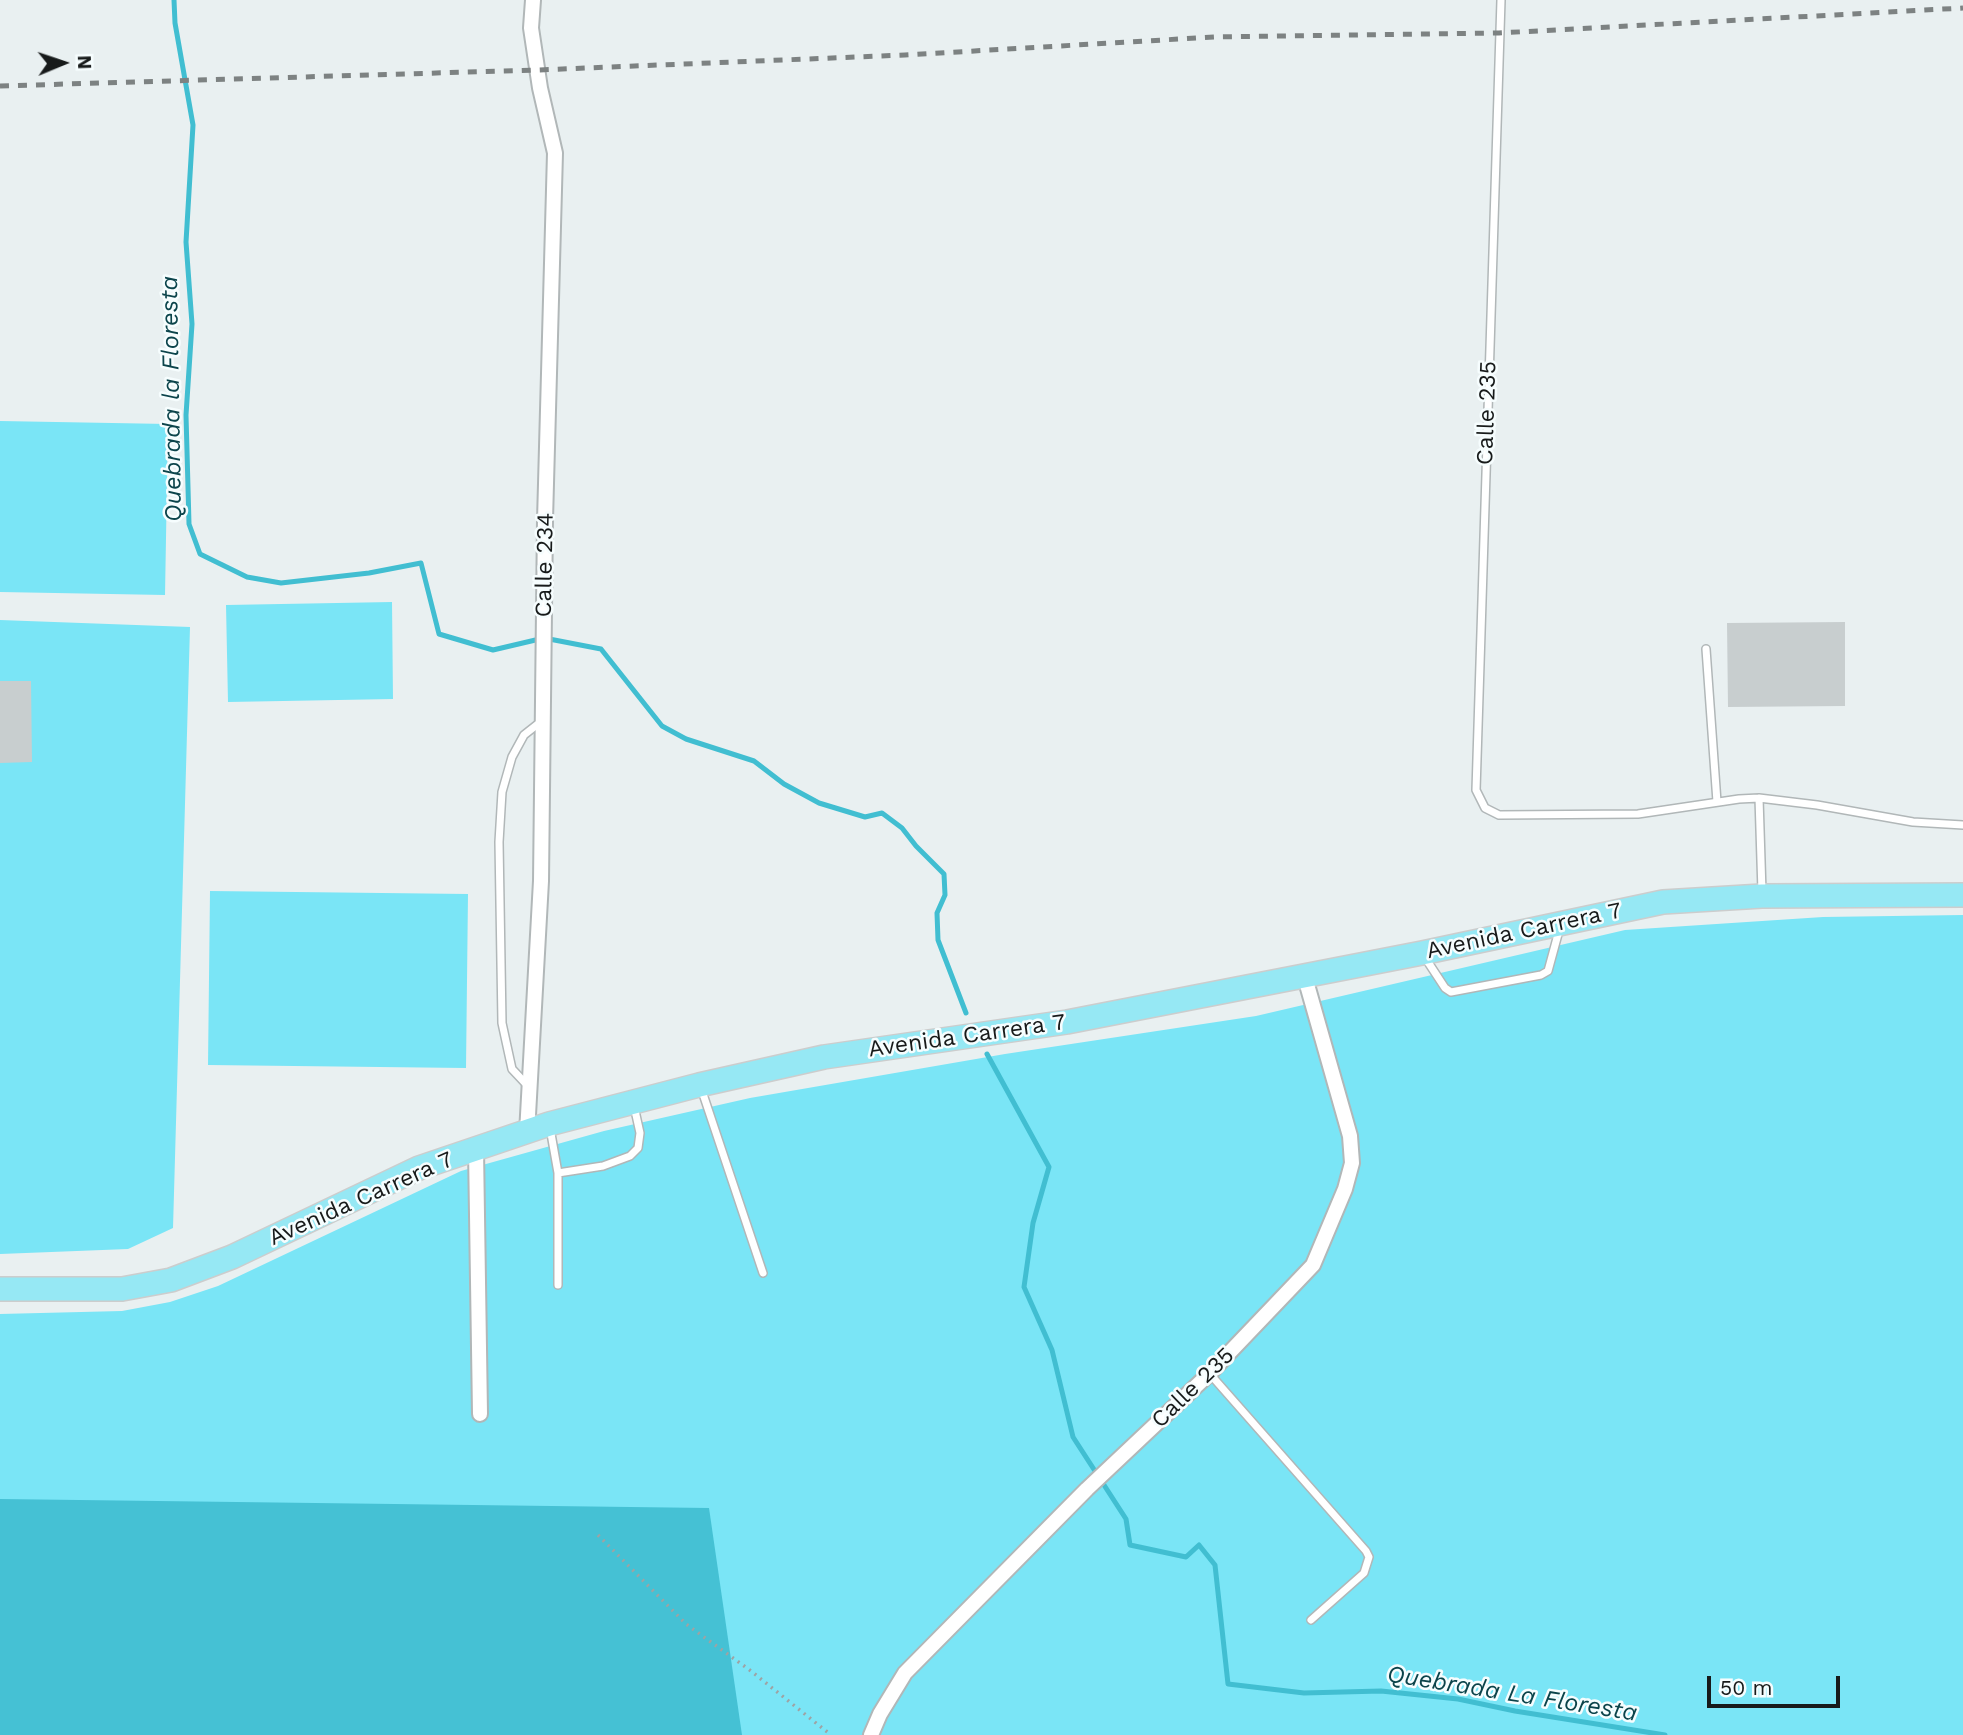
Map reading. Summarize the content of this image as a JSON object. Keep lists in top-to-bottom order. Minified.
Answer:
{"streets":{"main road":["Avenida Carrera 7"],"street":["Calle 235","Calle 234"]},"crossings":[["Calle 235","Avenida Carrera 7"],["Calle 234","Avenida Carrera 7"]],"water":["Quebrada la Floresta","Quebrada La Floresta"],"scale_bar":"50 m","north":"right"}
